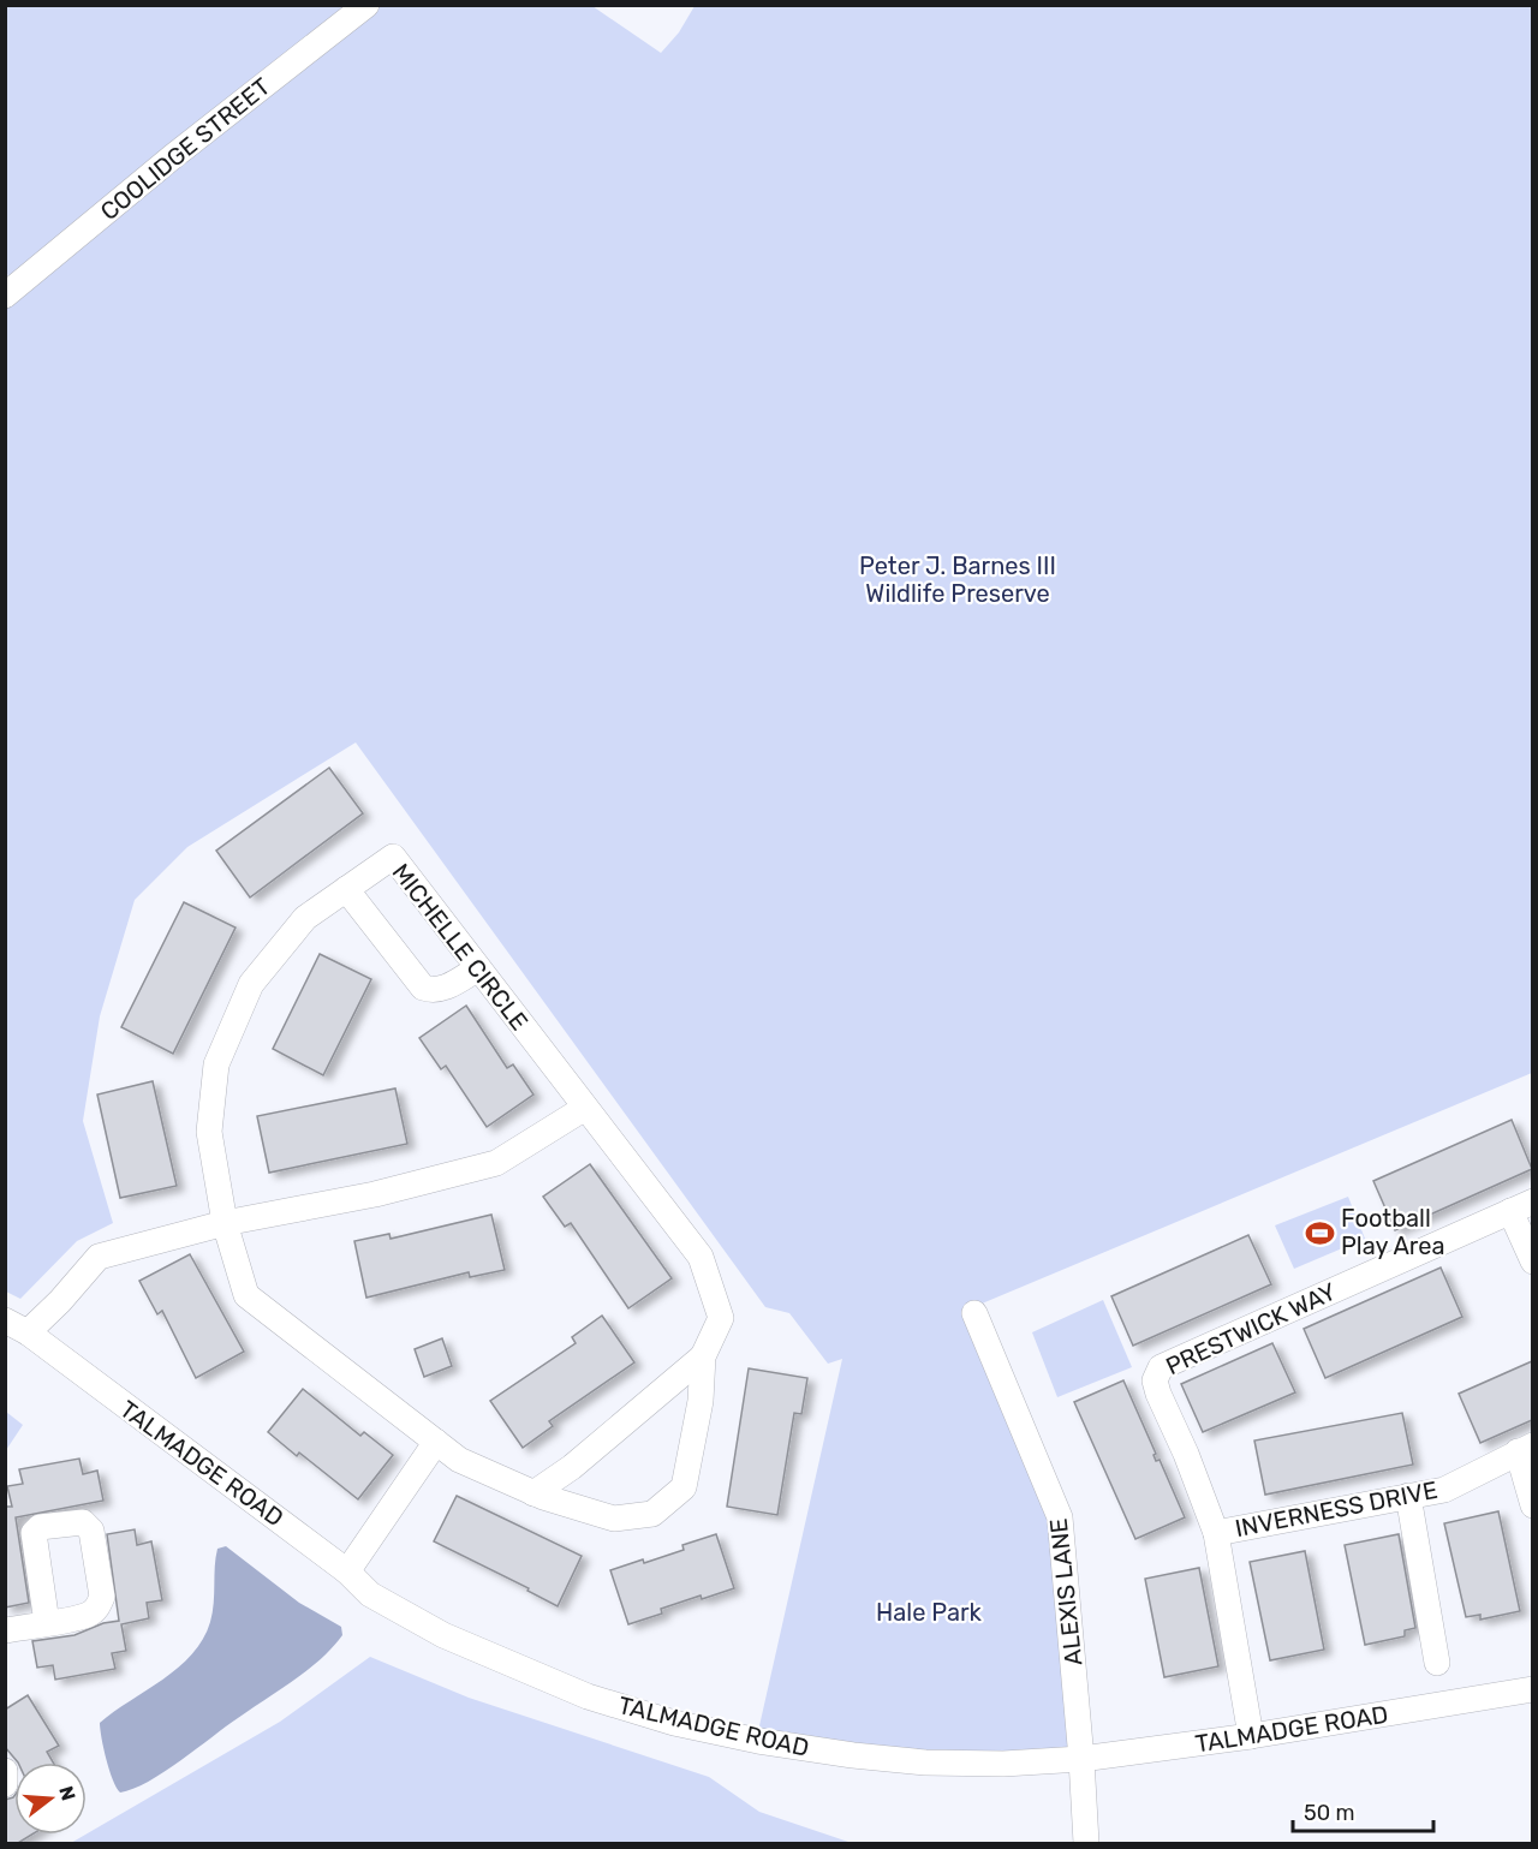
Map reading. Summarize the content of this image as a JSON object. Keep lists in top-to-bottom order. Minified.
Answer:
{"streets":{"street":["COOLIDGE STREET","MICHELLE CIRCLE","PRESTWICK WAY","TALMADGE ROAD","INVERNESS DRIVE","ALEXIS LANE"]},"crossings":[["PRESTWICK WAY","TALMADGE ROAD"],["PRESTWICK WAY","INVERNESS DRIVE"],["TALMADGE ROAD","ALEXIS LANE"]],"parks":["Peter J. Barnes III Wildlife Preserve","Hale Park"],"places":{"sports":["Football Play Area"]},"scale_bar":"50 m","north":"right"}
